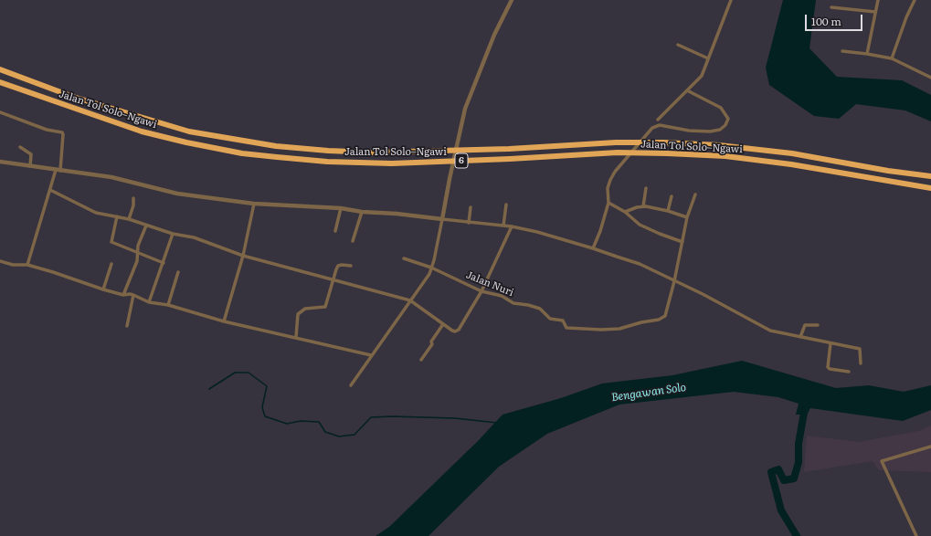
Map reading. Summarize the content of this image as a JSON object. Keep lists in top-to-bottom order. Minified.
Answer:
{"streets":{"highway":["Jalan Tol Solo–Ngawi","6"],"street":["Jalan Nuri"]},"water":["Bengawan Solo"],"scale_bar":"100 m"}
